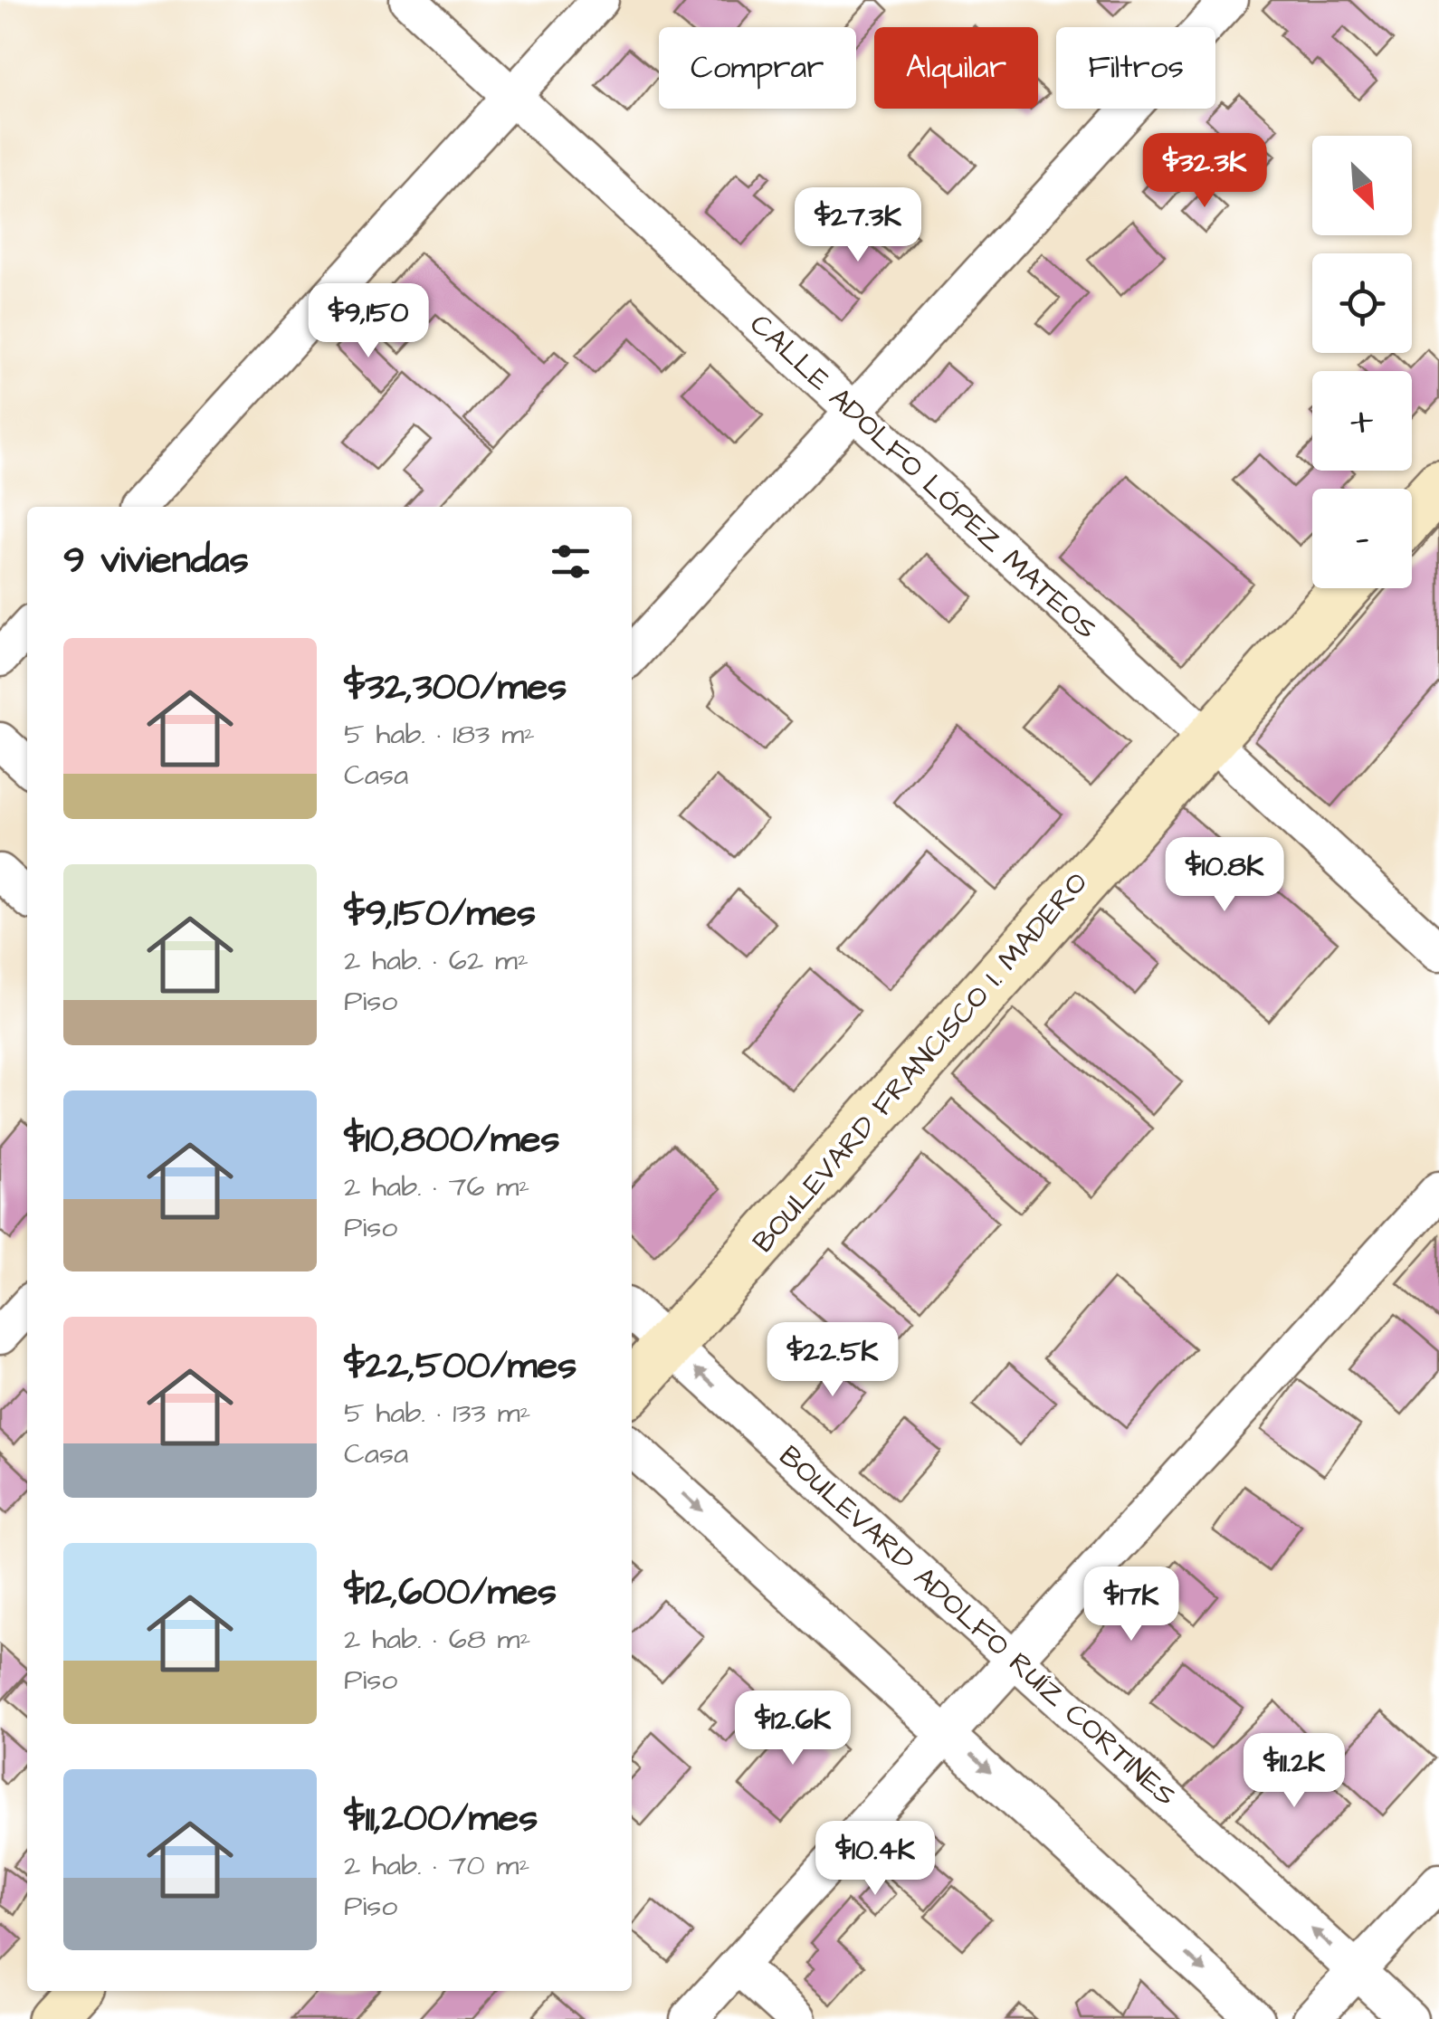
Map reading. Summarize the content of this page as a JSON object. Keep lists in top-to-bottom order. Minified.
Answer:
{"streets":{"street":["CALLE ADOLFO LÓPEZ MATEOS","BOULEVARD FRANCISCO I. MADERO","BOULEVARD ADOLFO RUÍZ CORTINES"]},"crossings":[["CALLE ADOLFO LÓPEZ MATEOS","BOULEVARD FRANCISCO I. MADERO"],["BOULEVARD FRANCISCO I. MADERO","BOULEVARD ADOLFO RUÍZ CORTINES"]],"north":"bottom right","page":{"chip":["Comprar","Alquilar","Filtros"],"price":["$32.3K","$27.3K","$9,150","$10.8K","$22.5K","$17K","$12.6K","$11.2K","$10.4K"],"map_buttons":["+","−"],"heading":"9 viviendas","list":[{"name":"$32,300/mes","note":"5 hab. · 183 m² · Casa"},{"name":"$9,150/mes","note":"2 hab. · 62 m² · Piso"},{"name":"$10,800/mes","note":"2 hab. · 76 m² · Piso"},{"name":"$22,500/mes","note":"5 hab. · 133 m² · Casa"},{"name":"$12,600/mes","note":"2 hab. · 68 m² · Piso"},{"name":"$11,200/mes","note":"2 hab. · 70 m² · Piso"}]}}
